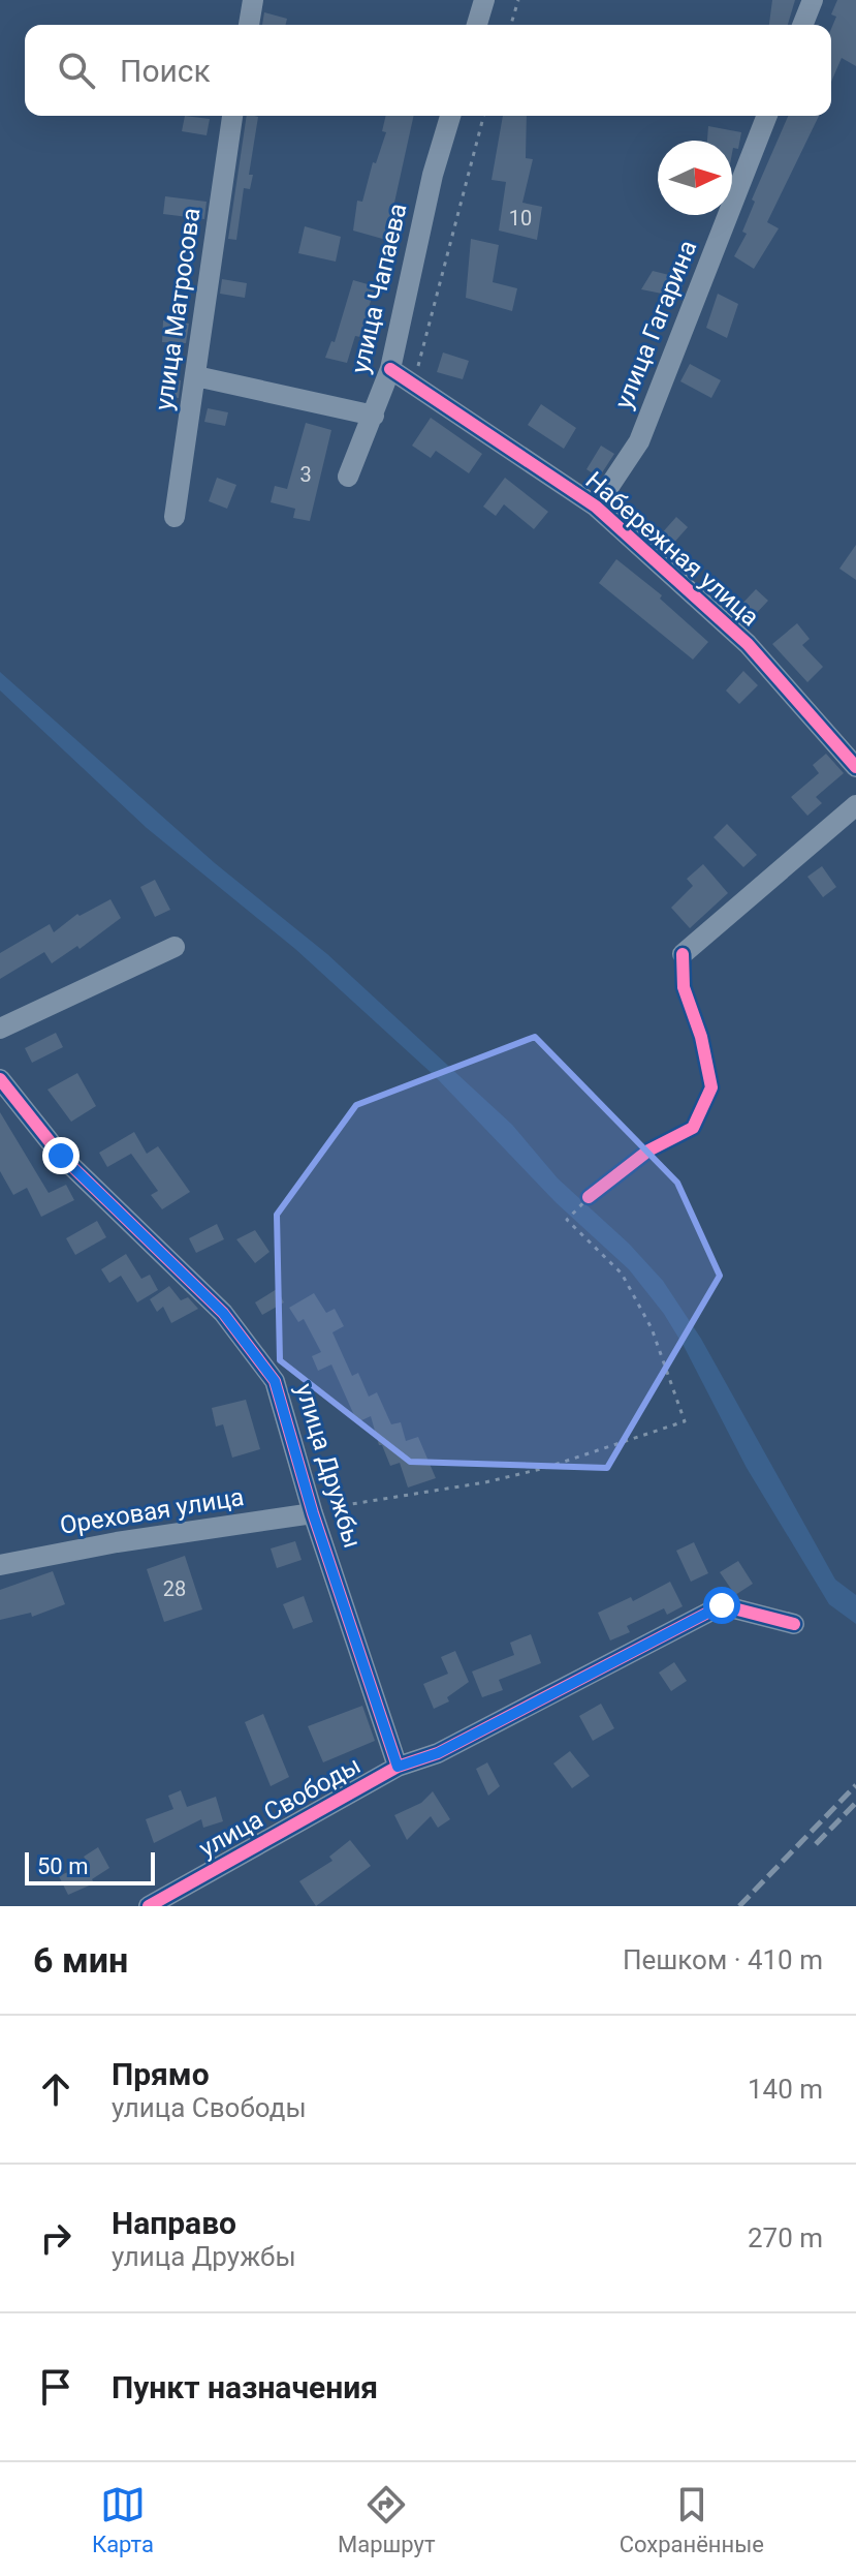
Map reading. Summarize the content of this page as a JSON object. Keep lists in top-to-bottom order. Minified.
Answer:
{"streets":{"street":["улица Чапаева","улица Матросова","улица Гагарина","Набережная улица","улица Дружбы","Ореховая улица","улица Свободы"]},"crossings":[["улица Чапаева","Набережная улица"],["улица Гагарина","Набережная улица"],["улица Дружбы","Ореховая улица"],["улица Дружбы","улица Свободы"]],"house_numbers":["10","3","28"],"scale_bar":"50 m","north":"right","page":{"search":"Поиск","scale":"50 m","heading":["6 мин","Пешком · 410 m"],"list":[["Прямо","улица Свободы","140 m"],["Направо","улица Дружбы","270 m"],"Пункт назначения"],"nav":["Карта","Маршрут","Сохранённые"]}}
